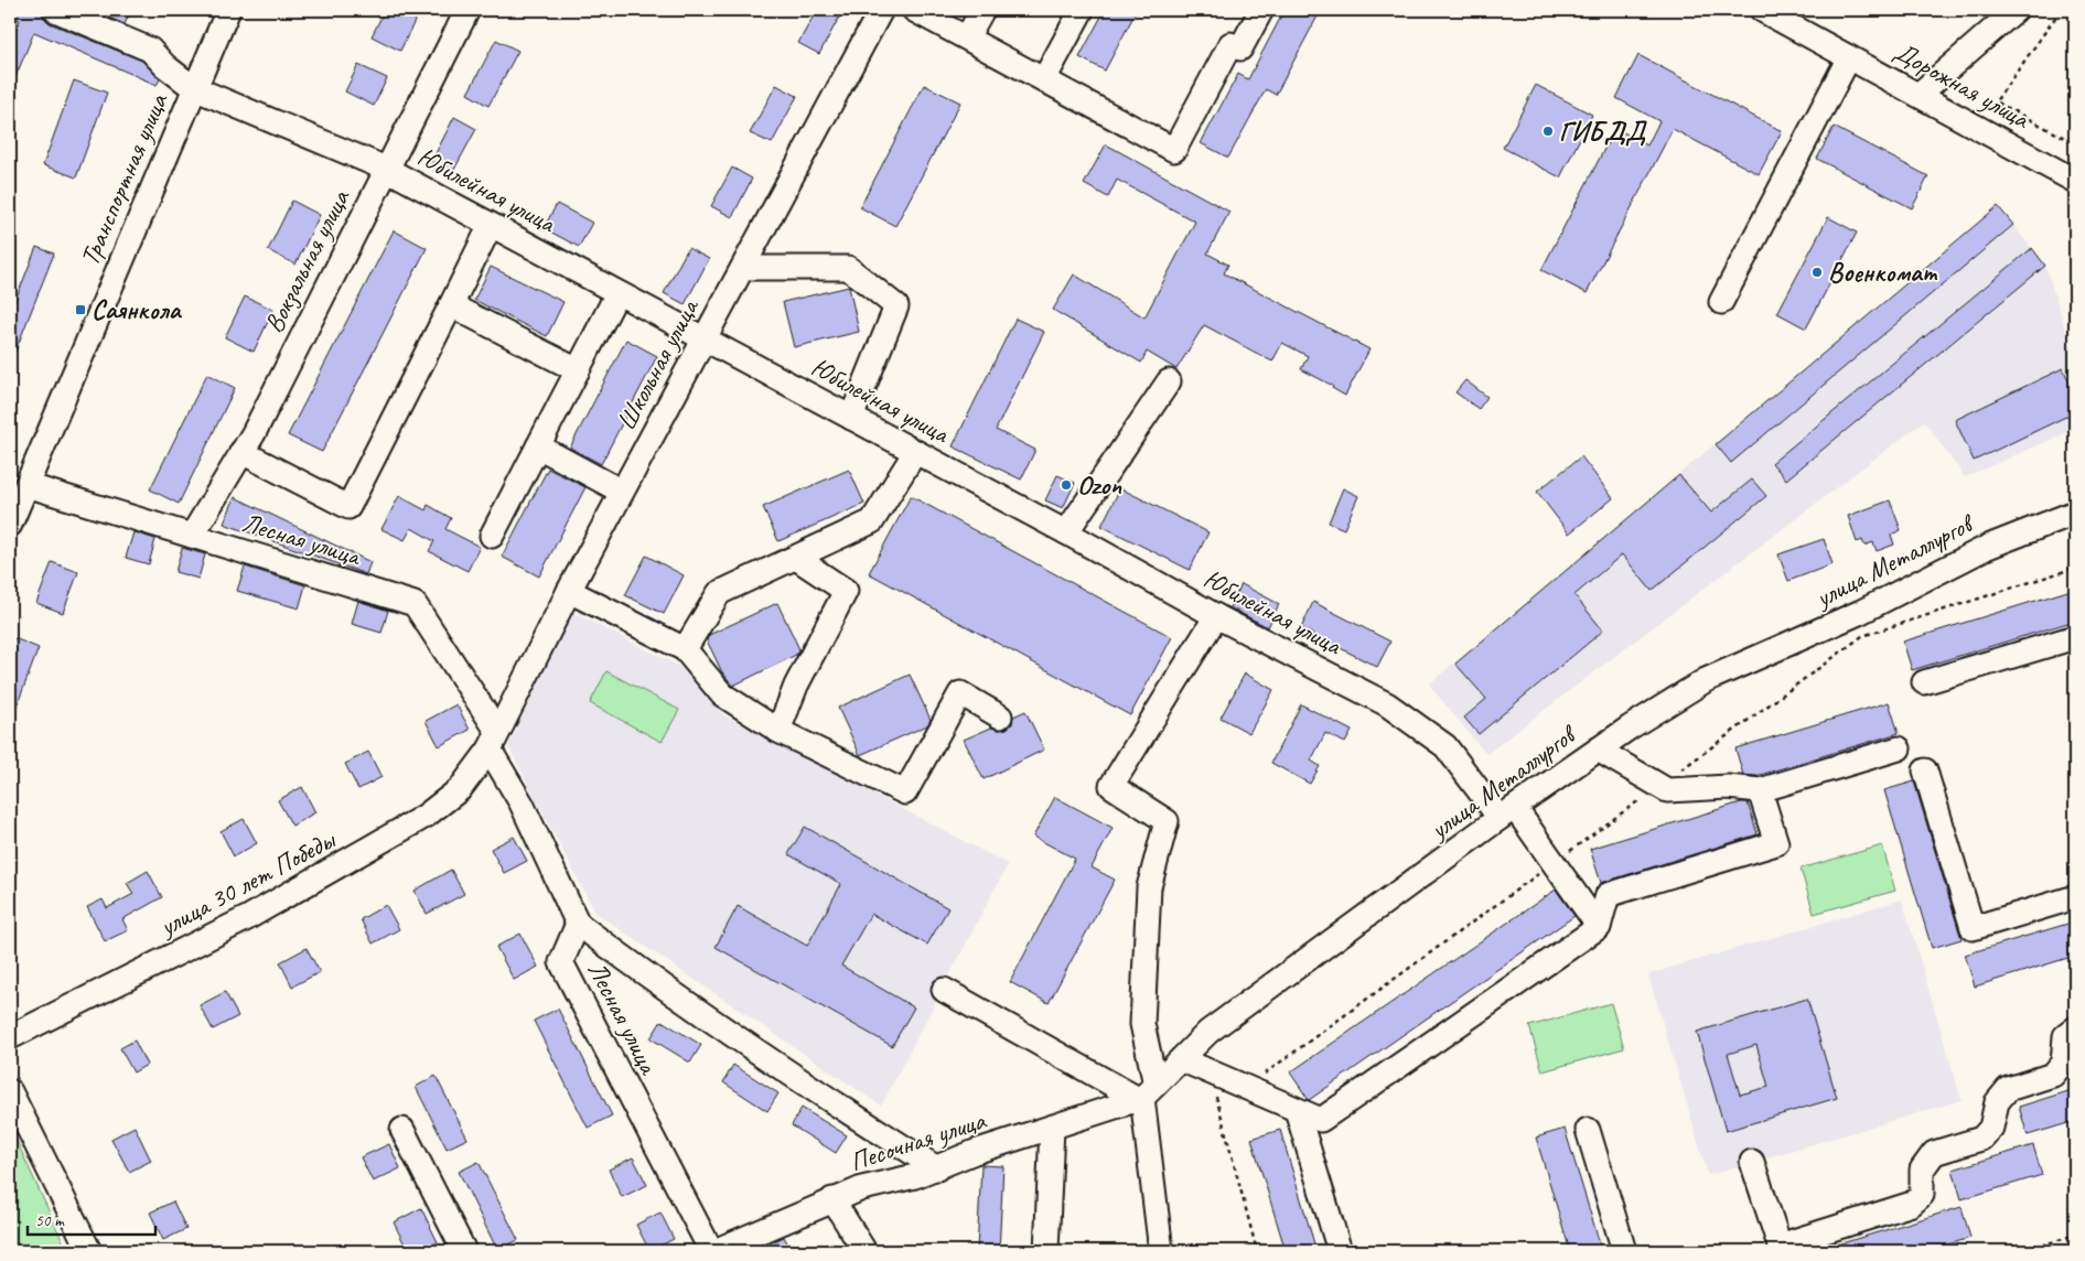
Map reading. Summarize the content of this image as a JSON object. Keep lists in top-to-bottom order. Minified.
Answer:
{"streets":{"street":["Дорожная улица","Транспортная улица","Юбилейная улица","Вокзальная улица","Школьная улица","Лесная улица","улица Металлургов","улица 30 лет Победы","Песочная улица"]},"crossings":[["Транспортная улица","Юбилейная улица"],["Транспортная улица","Лесная улица"],["Юбилейная улица","Вокзальная улица"],["Юбилейная улица","Школьная улица"],["Юбилейная улица","улица Металлургов"],["Вокзальная улица","Лесная улица"],["Школьная улица","Лесная улица"],["Школьная улица","улица 30 лет Победы"],["Лесная улица","улица 30 лет Победы"],["Лесная улица","Песочная улица"],["улица Металлургов","Песочная улица"]],"places":{"other":["ГИБДД","Военкомат","Ozon"],"transit":["Саянкола"]},"scale_bar":"50 m"}
